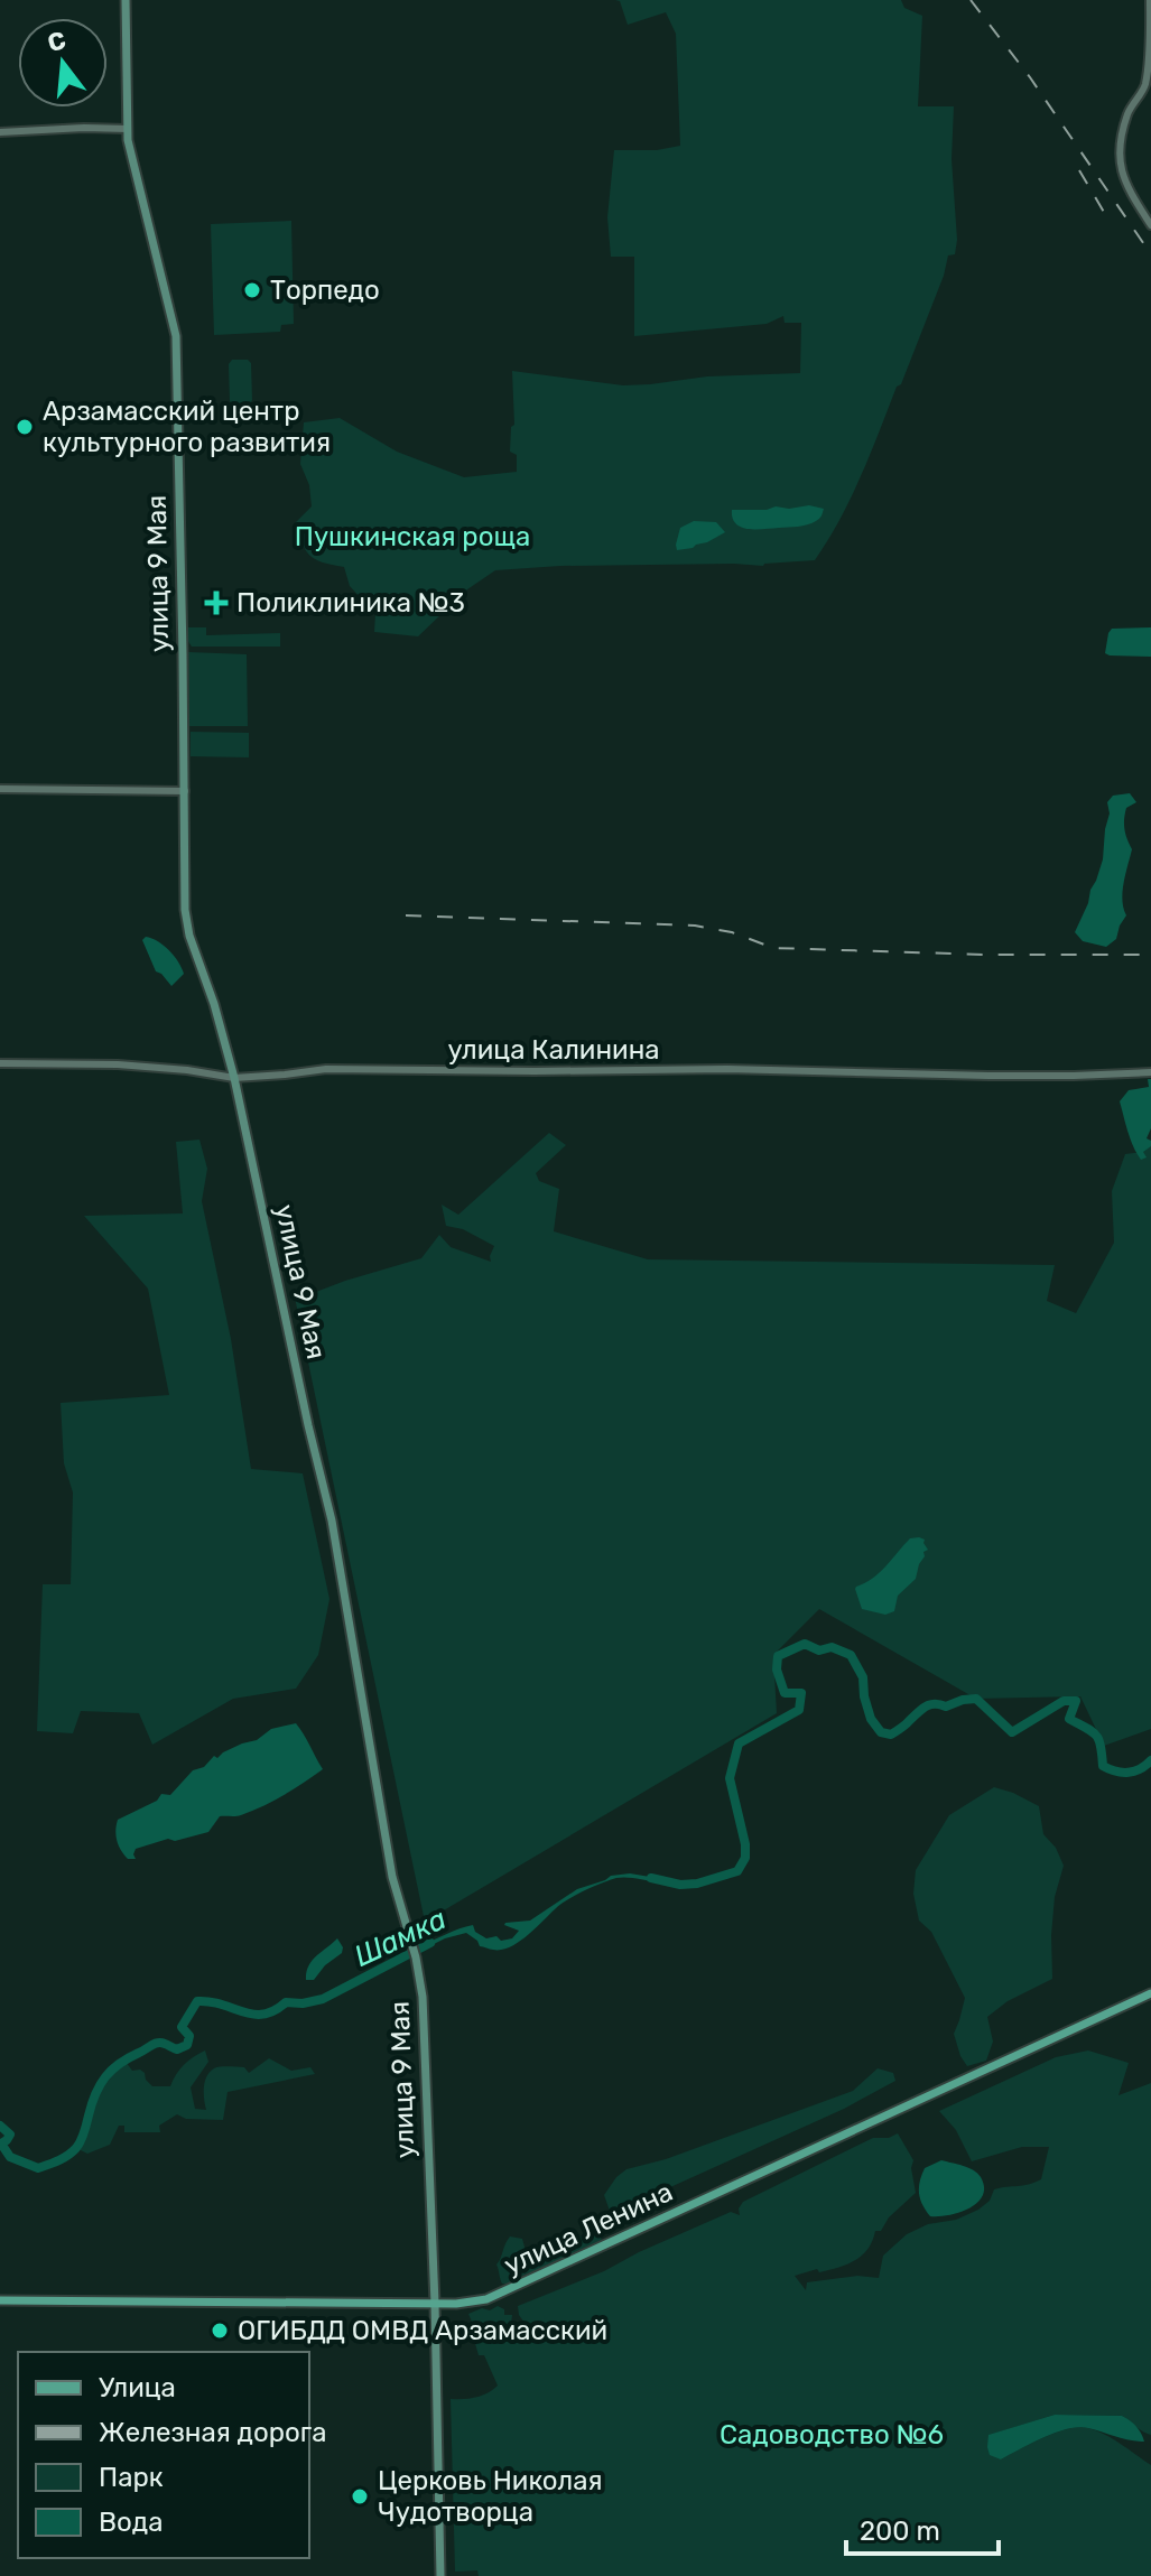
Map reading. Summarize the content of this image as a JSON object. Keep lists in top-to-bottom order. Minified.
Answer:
{"streets":{"main road":["улица 9 Мая","улица Ленина"],"street":["улица Калинина"]},"crossings":[["улица 9 Мая","улица Калинина"],["улица 9 Мая","улица Ленина"]],"water":["Шамка"],"parks":["Пушкинская роща","Садоводство №6"],"places":{"other":["Торпедо","Арзамасский центр культурного развития","ОГИБДД ОМВД Арзамасский","Церковь Николая Чудотворца"],"health":["Поликлиника №3"]},"legend":["Улица","Железная дорога","Парк","Вода"],"scale_bar":"200 m","north":"top"}
